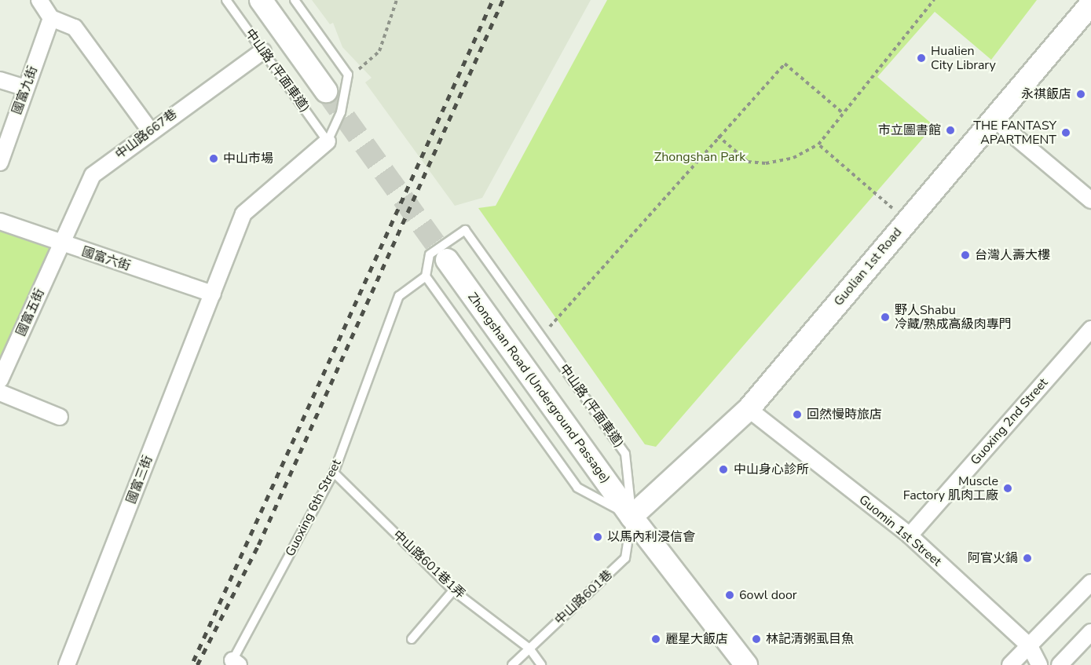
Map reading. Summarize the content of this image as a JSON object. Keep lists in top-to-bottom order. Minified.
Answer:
{"streets":{"street":["國富九街","中山路667巷","國富六街","Guolian 1st Road","國富五街","Zhongshan Road (Underground Passage)","Guoxing 2nd Street","國富三街","Guomin 1st Street"],"lane":["中山路 (平面車道)","Guoxing 6th Street","中山路601巷1弄","中山路601巷"]},"crossings":[["中山路 (平面車道)","中山路667巷"],["中山路 (平面車道)","Guolian 1st Road"],["中山路 (平面車道)","Zhongshan Road (Underground Passage)"],["中山路 (平面車道)","國富三街"],["中山路 (平面車道)","Guoxing 6th Street"],["中山路 (平面車道)","中山路601巷"],["中山路667巷","國富六街"],["中山路667巷","國富五街"],["國富六街","國富五街"],["國富六街","國富三街"],["Guolian 1st Road","Zhongshan Road (Underground Passage)"],["Guolian 1st Road","Guomin 1st Street"],["Guolian 1st Road","中山路601巷"],["Zhongshan Road (Underground Passage)","中山路601巷"],["Guoxing 2nd Street","Guomin 1st Street"],["Guoxing 6th Street","中山路601巷1弄"],["中山路601巷1弄","中山路601巷"]],"parks":["Zhongshan Park"],"places":["Hualien City Library","永祺飯店","市立圖書館","THE FANTASY APARTMENT","中山市場","台灣人壽大樓","野人Shabu 冷藏/熟成高級肉專門","回然慢時旅店","中山身心診所","Muscle Factory 肌肉工廠","以馬內利浸信會","阿官火鍋","6owl door","麗星大飯店","林記清粥虱目魚"]}
